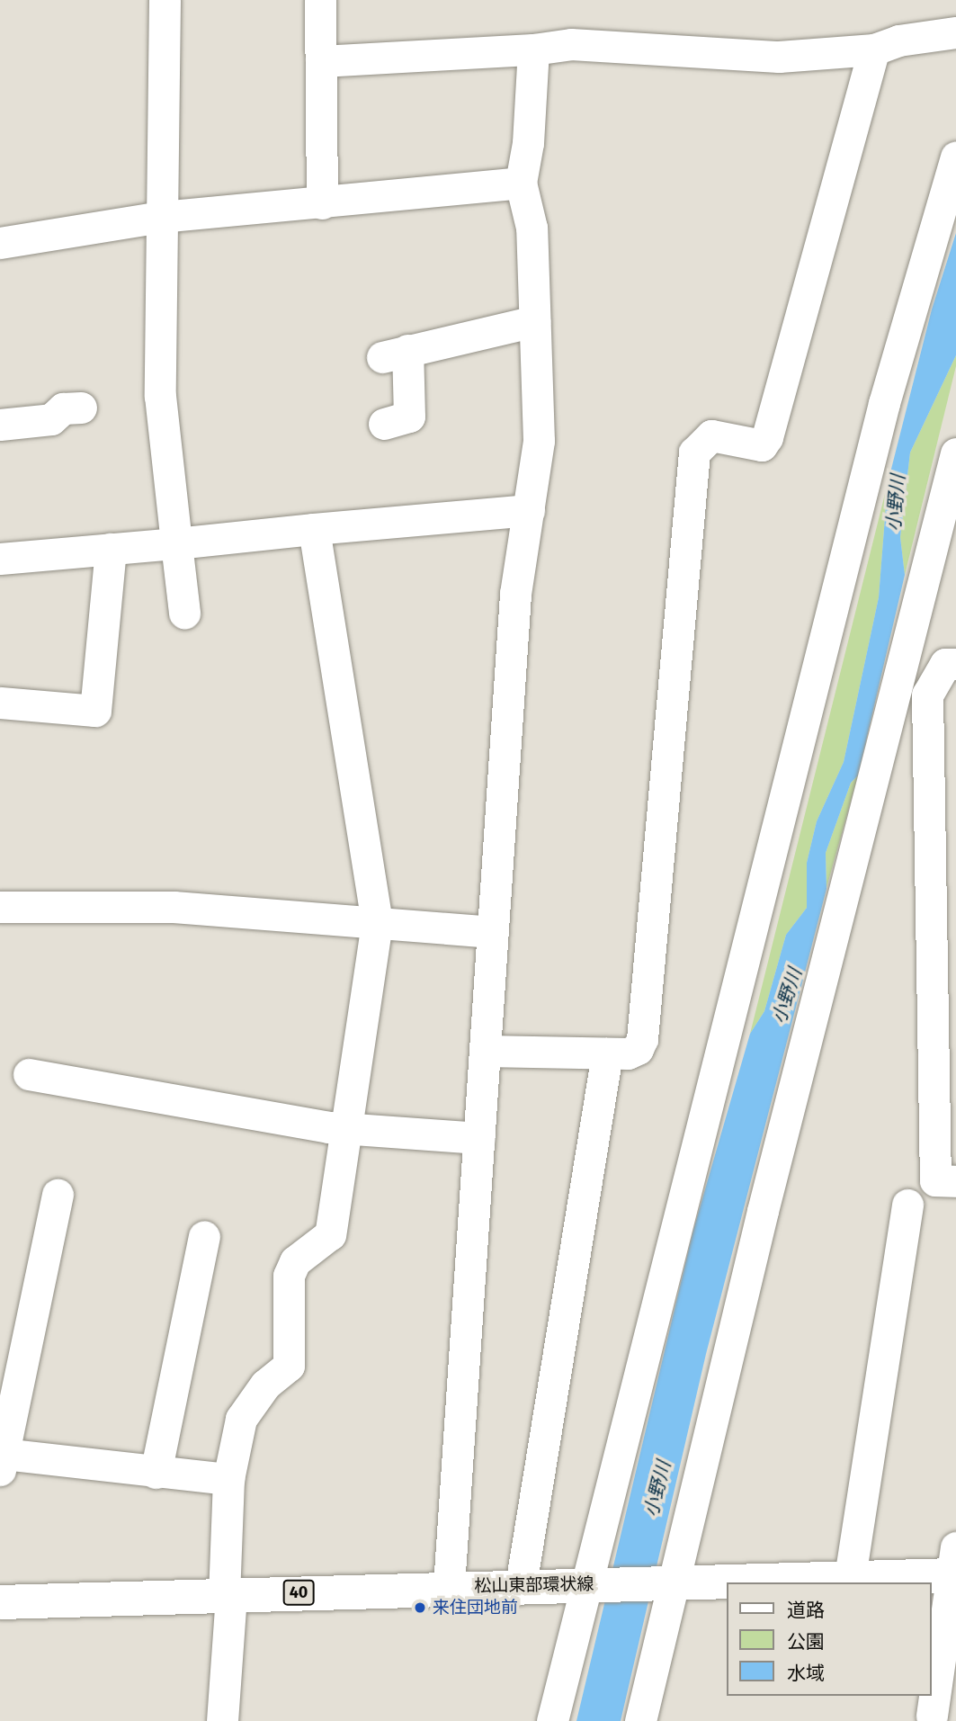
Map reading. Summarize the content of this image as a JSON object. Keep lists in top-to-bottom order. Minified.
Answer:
{"streets":{"main road":["松山東部環状線","40"]},"water":["小野川"],"places":["来住団地前"],"legend":["道路","公園","水域"]}
